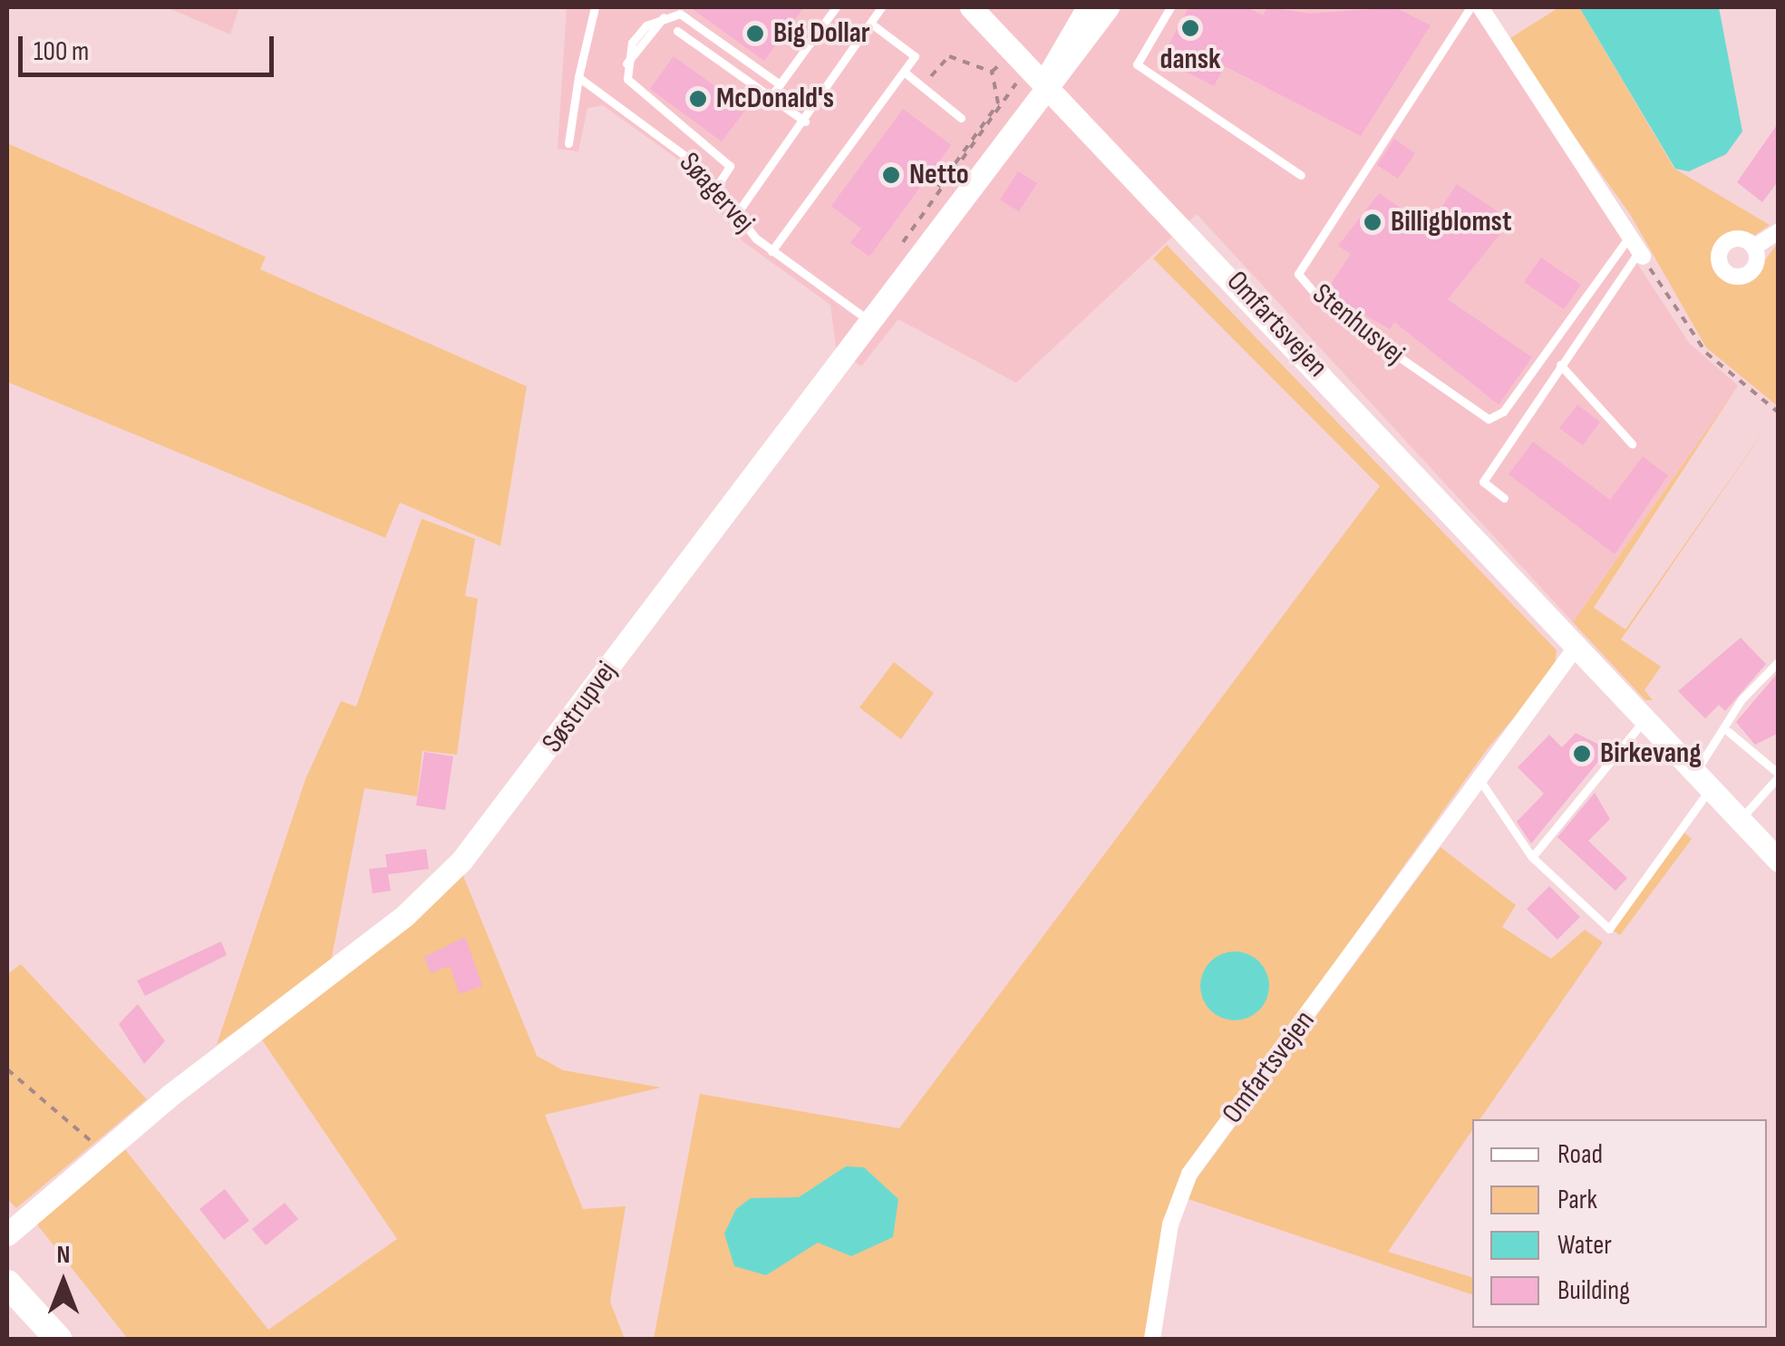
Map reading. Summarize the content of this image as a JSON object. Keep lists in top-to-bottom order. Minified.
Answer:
{"streets":{"street":["Omfartsvejen","Søstrupvej"],"lane":["Søagervej","Stenhusvej"]},"crossings":[["Søagervej","Søstrupvej"],["Omfartsvejen","Søstrupvej"]],"places":["dansk","Big Dollar","McDonald's","Netto","Billigblomst","Birkevang"],"legend":["Road","Park","Water","Building"],"scale_bar":"100 m","north":"top"}
